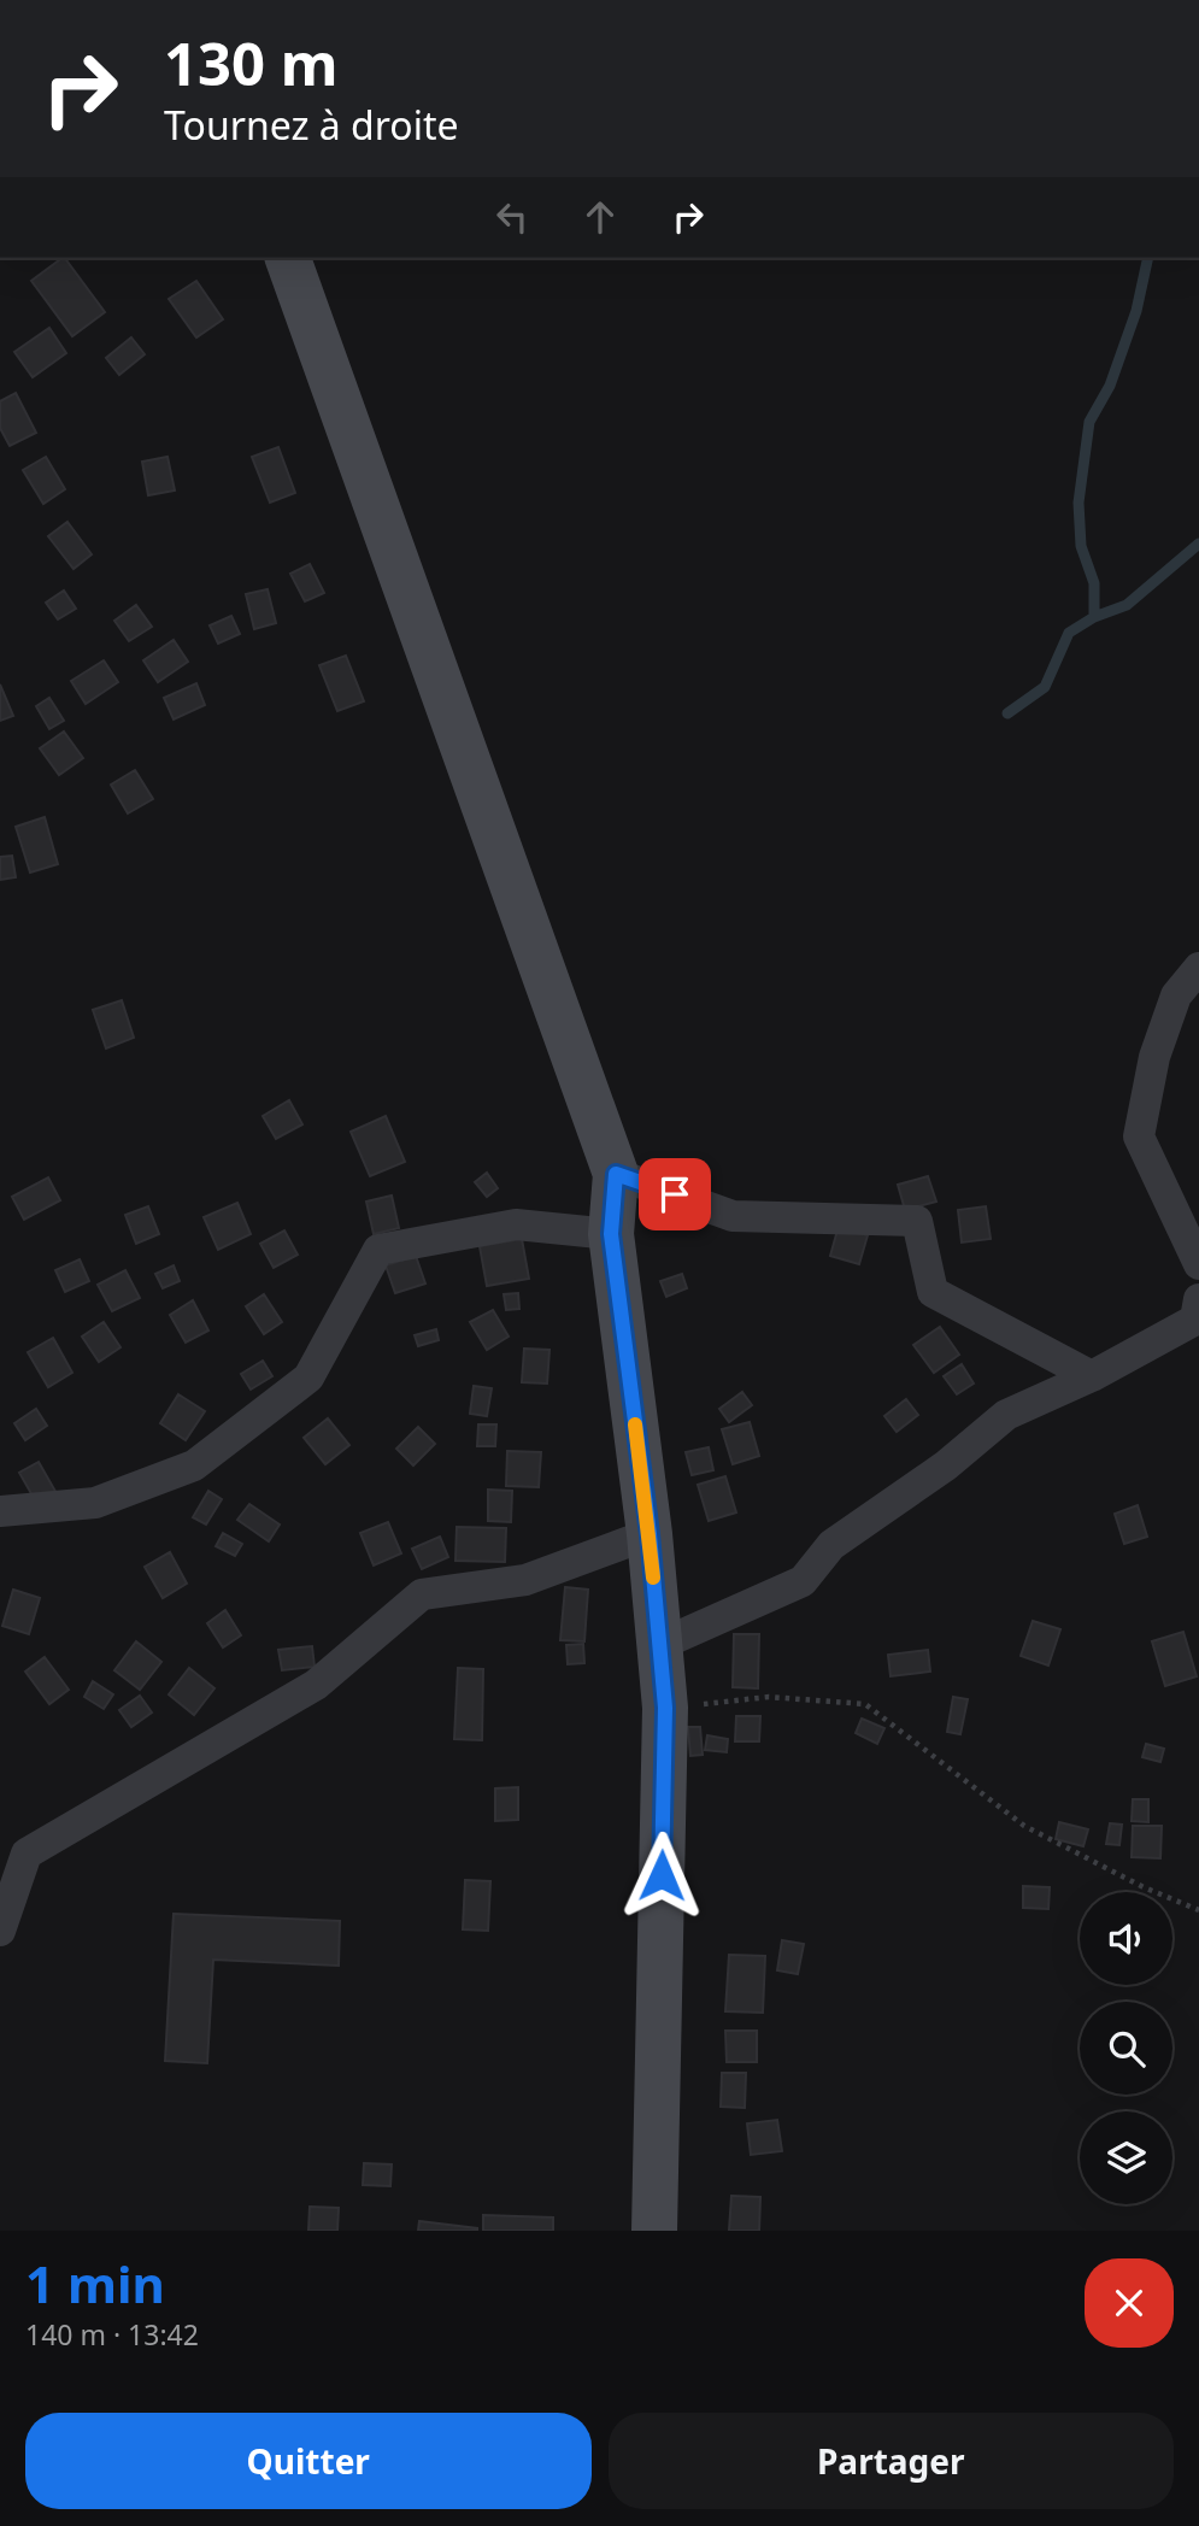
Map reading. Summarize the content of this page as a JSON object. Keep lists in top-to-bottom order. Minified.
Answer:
{"page":{"turn":["130 m","Tournez à droite"],"heading":["1 min","140 m · 13:42"],"buttons":["Quitter","Partager"]}}
